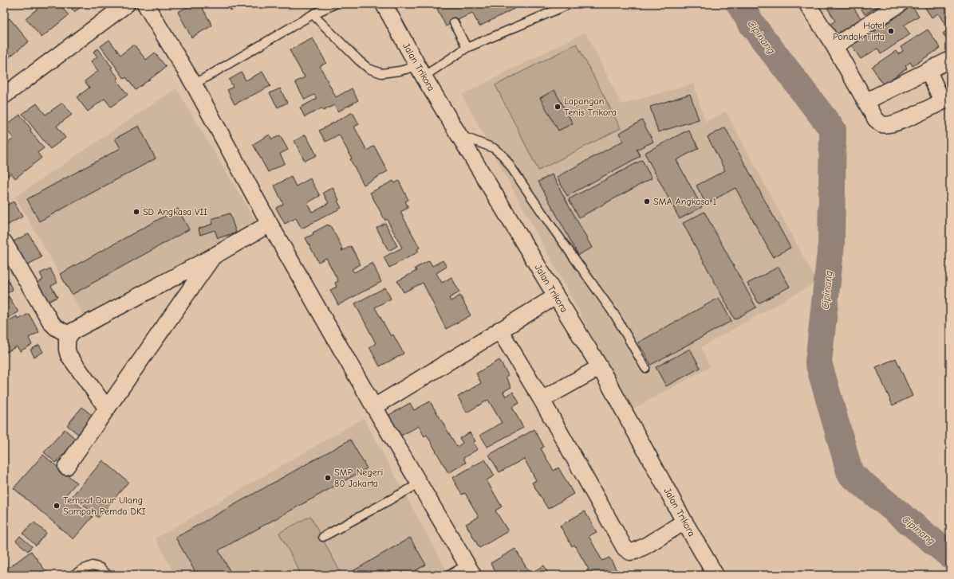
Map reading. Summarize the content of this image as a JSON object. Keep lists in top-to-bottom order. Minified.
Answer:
{"streets":{"street":["Jalan Trikora"]},"water":["Cipinang"],"places":["Hotel Pondok Tirta","Lapangan Tenis Trikora","SMA Angkasa 1","SD Angkasa VII","SMP Negeri 80 Jakarta","Tempat Daur Ulang Sampah Pemda DKI"]}
